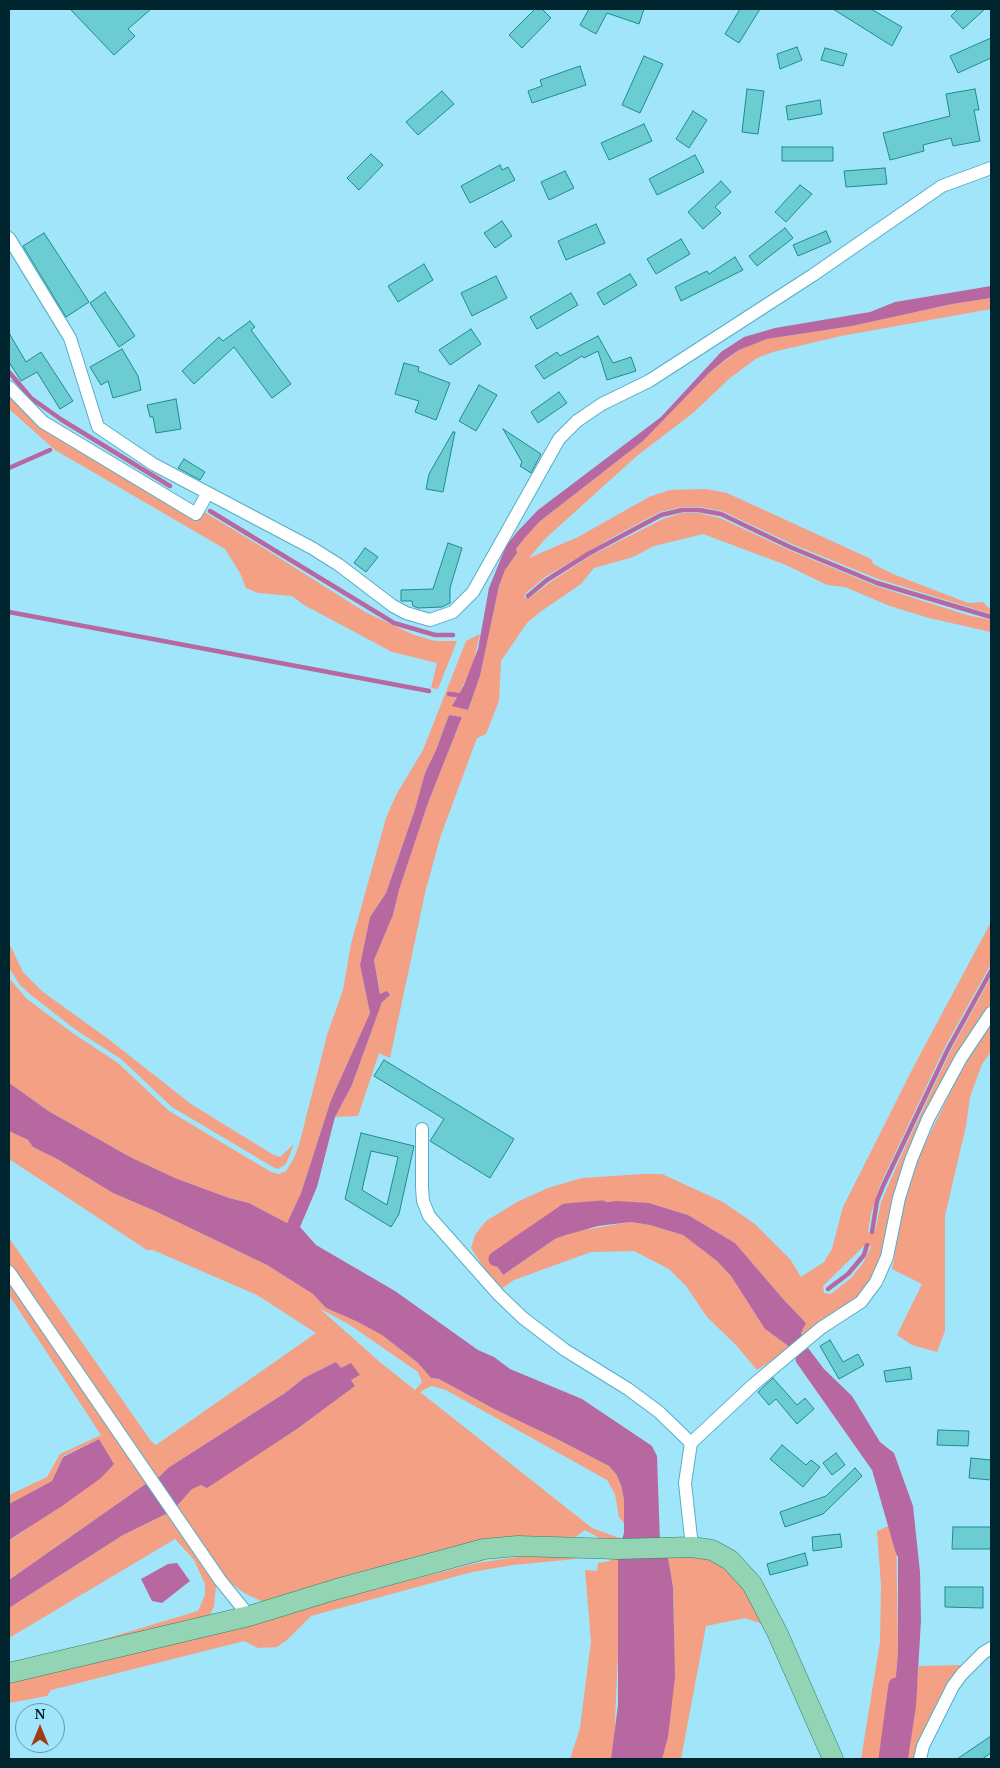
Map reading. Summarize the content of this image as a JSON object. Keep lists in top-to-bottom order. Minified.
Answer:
{"north":"top"}
